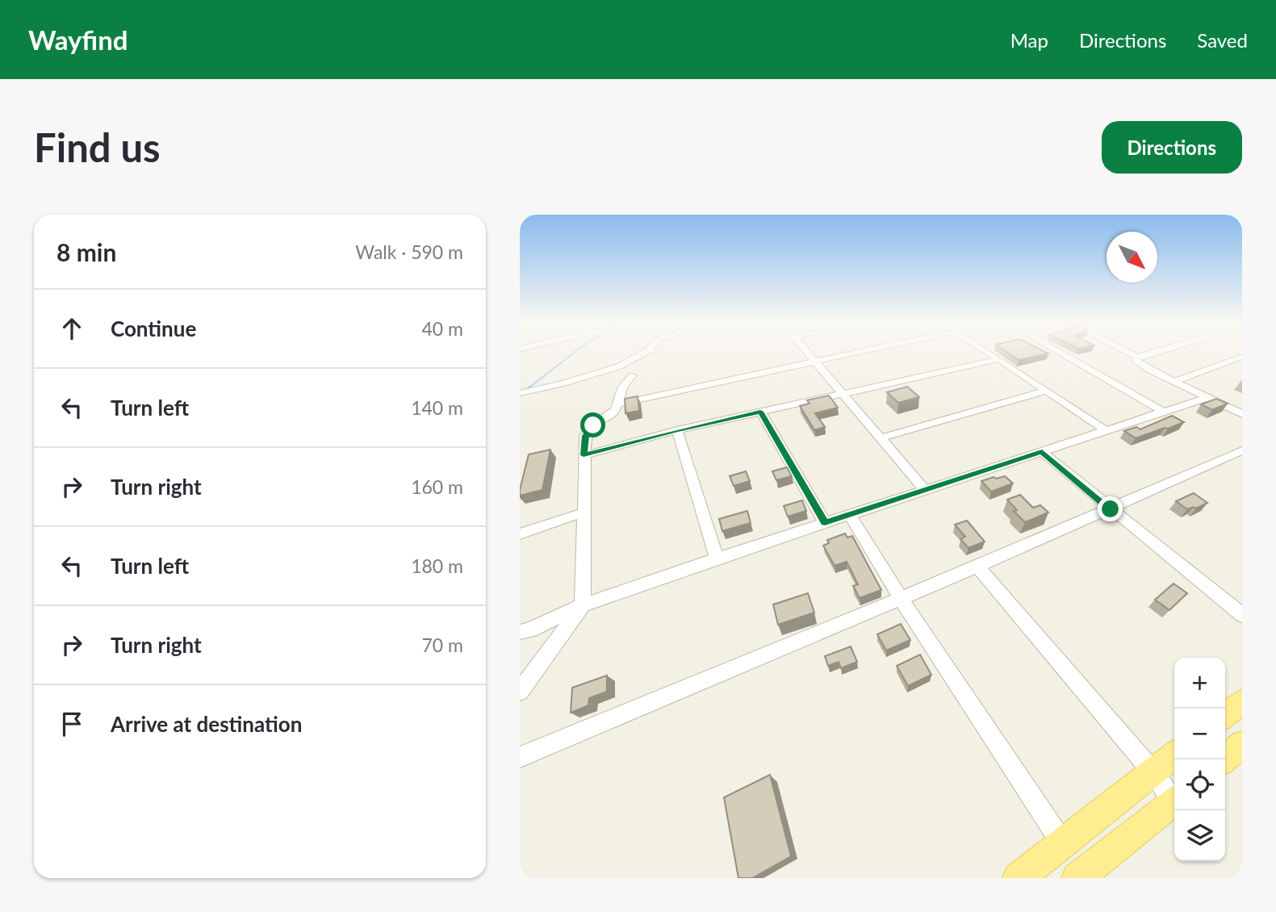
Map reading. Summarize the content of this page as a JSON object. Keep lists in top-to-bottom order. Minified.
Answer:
{"north":"bottom right","page":{"header":"Wayfind","nav":["Map","Directions","Saved"],"buttons":"Directions","title":"Find us","heading":["8 min","Walk · 590 m"],"list":[["Continue","40 m"],["Turn left","140 m"],["Turn right","160 m"],["Turn left","180 m"],["Turn right","70 m"],"Arrive at destination"],"map_buttons":["+","−"]}}
